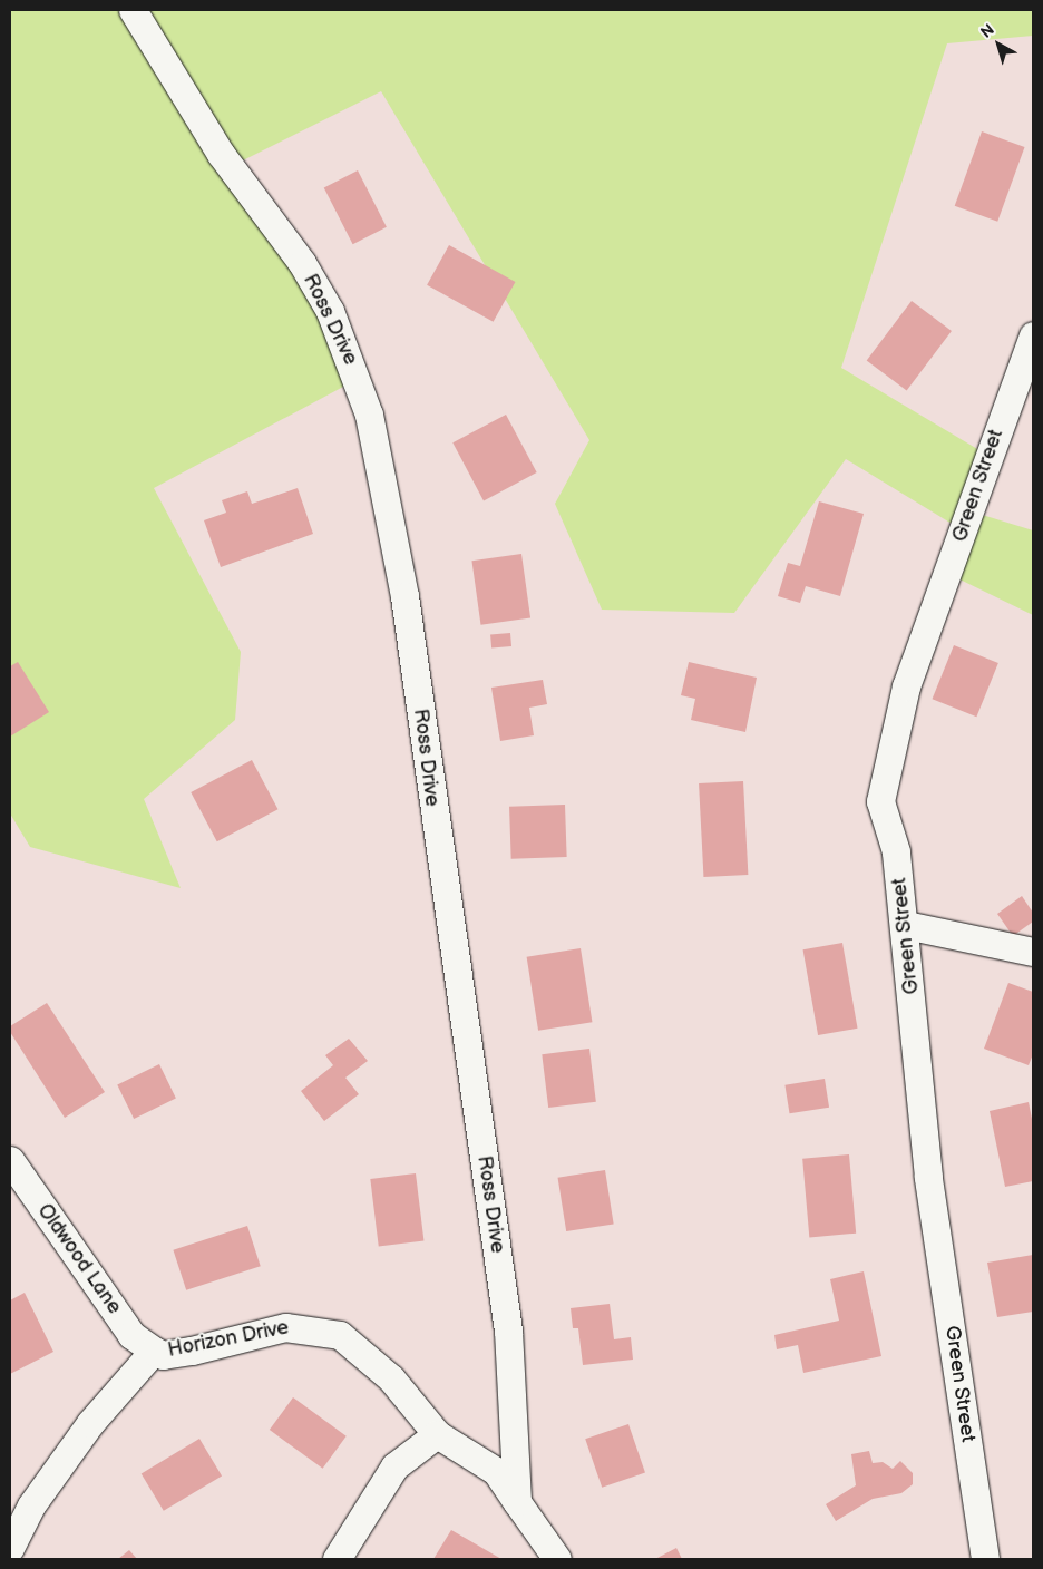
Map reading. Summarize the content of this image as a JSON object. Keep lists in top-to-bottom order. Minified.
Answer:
{"streets":{"street":["Ross Drive","Green Street","Oldwood Lane","Horizon Drive"]},"crossings":[["Ross Drive","Horizon Drive"],["Oldwood Lane","Horizon Drive"]],"north":"top left"}
